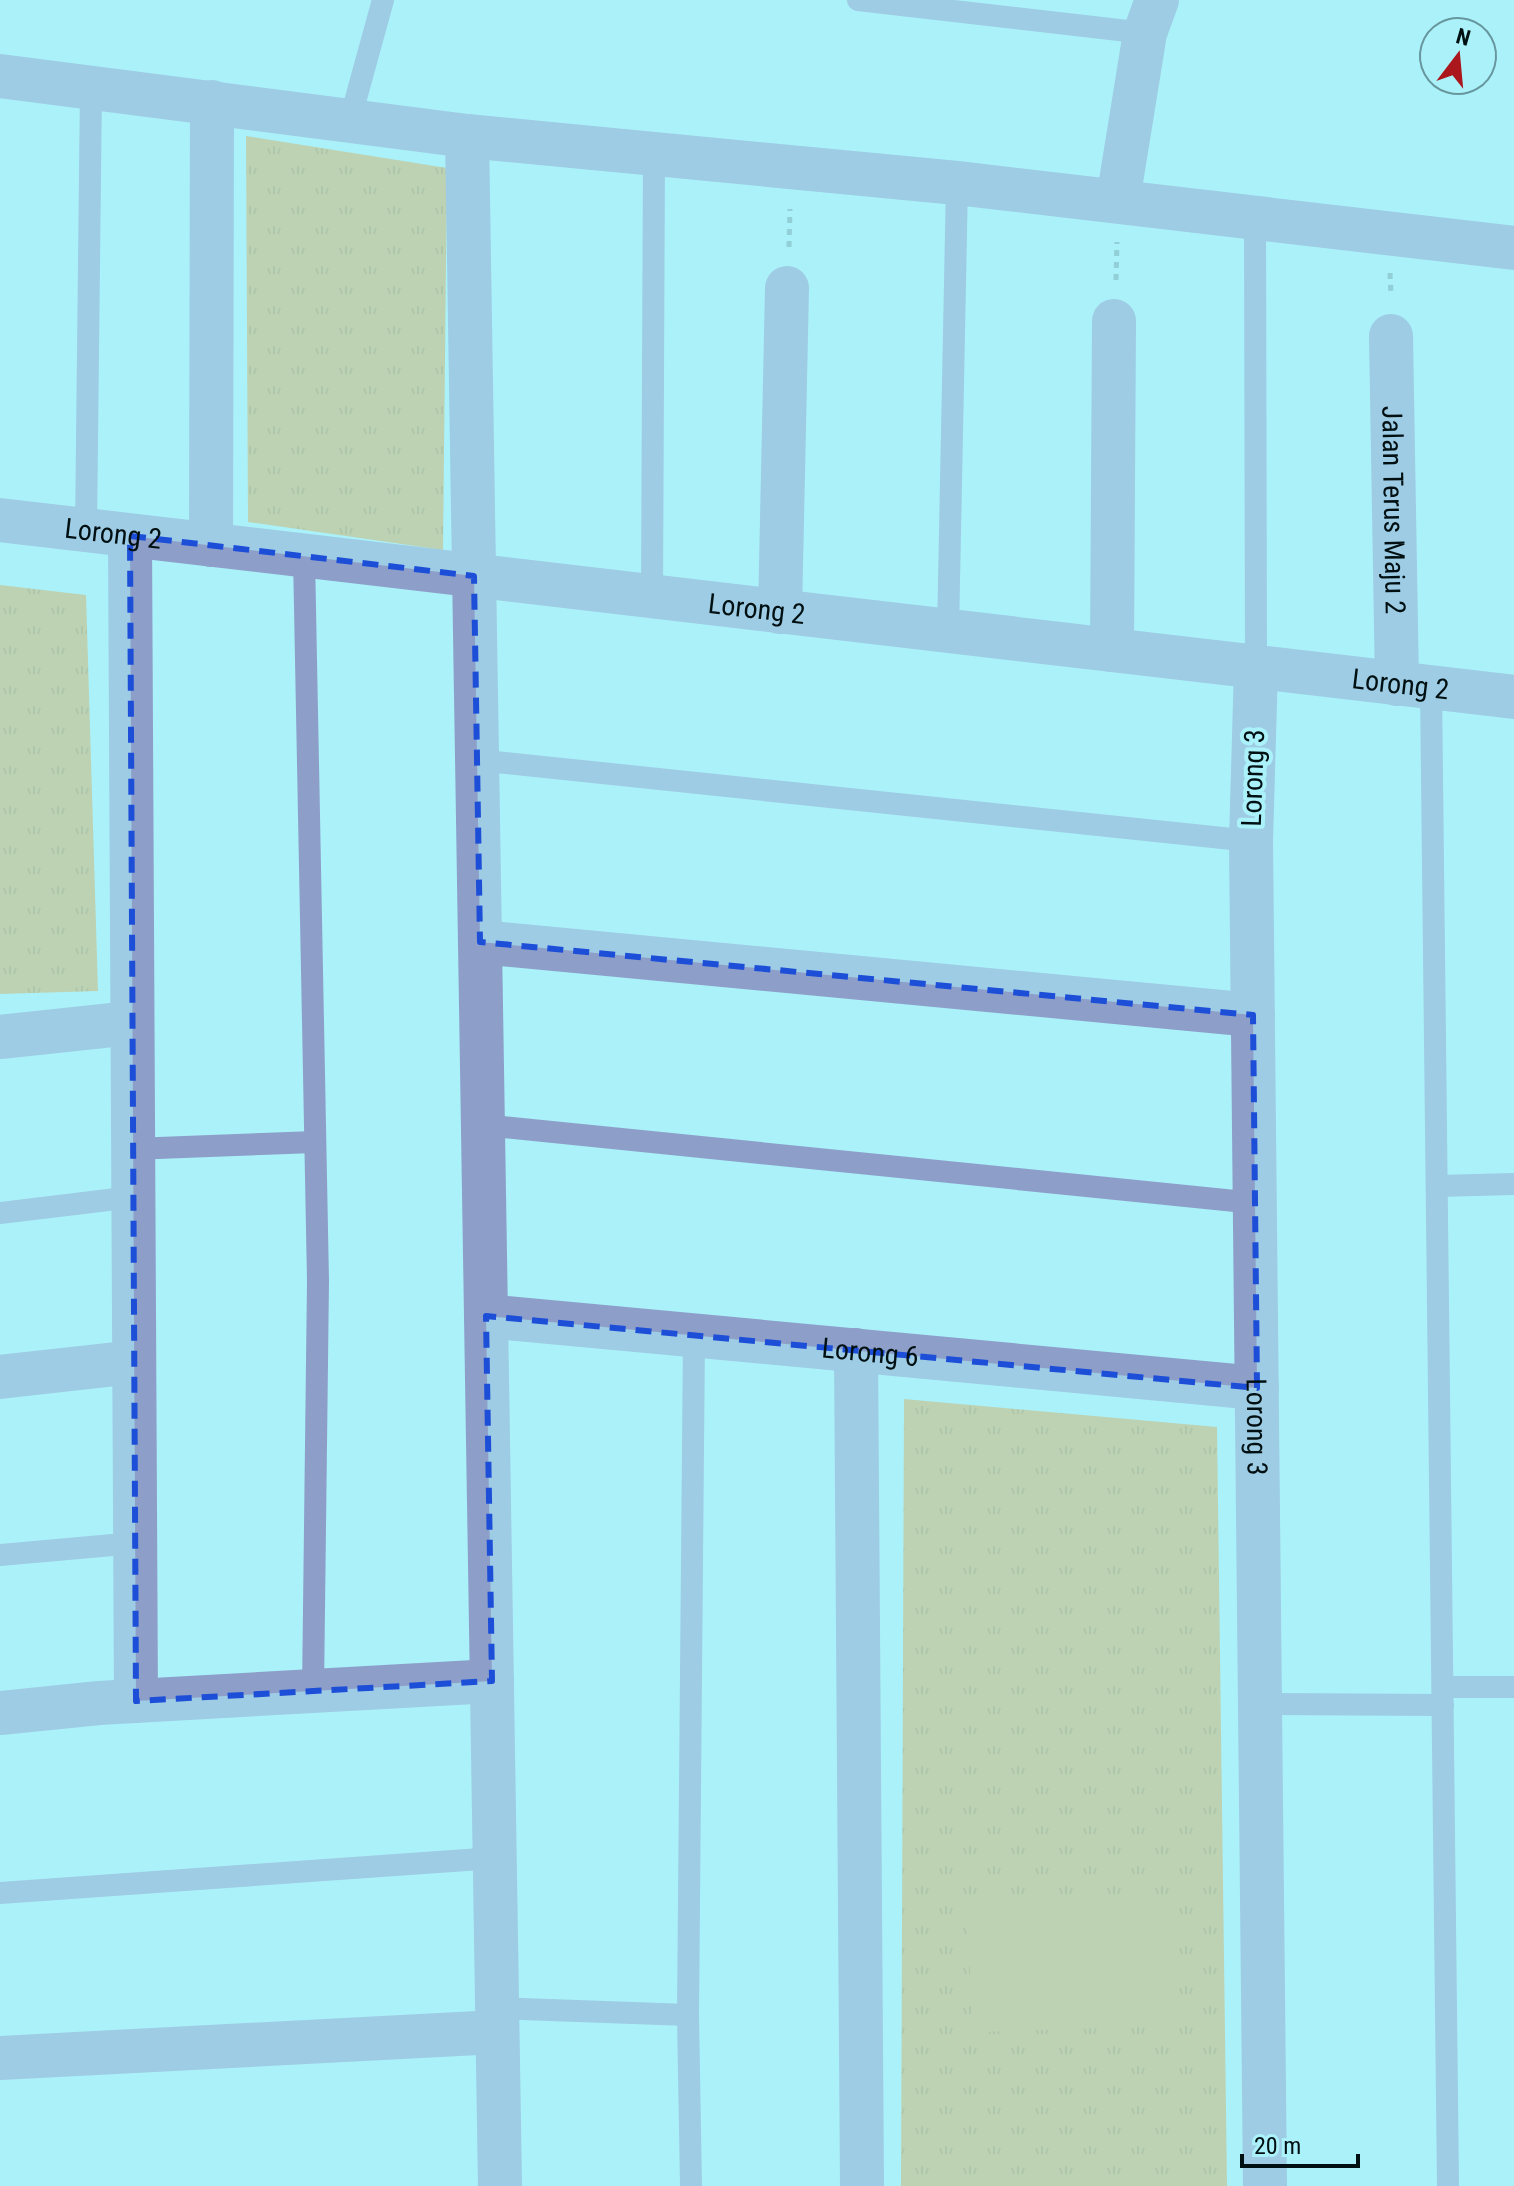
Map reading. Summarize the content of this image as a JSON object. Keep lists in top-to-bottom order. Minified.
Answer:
{"streets":{"street":["Jalan Terus Maju 2","Lorong 2","Lorong 3","Lorong 6"]},"crossings":[["Jalan Terus Maju 2","Lorong 2"],["Lorong 2","Lorong 3"],["Lorong 3","Lorong 6"]],"scale_bar":"20 m","north":"top"}
